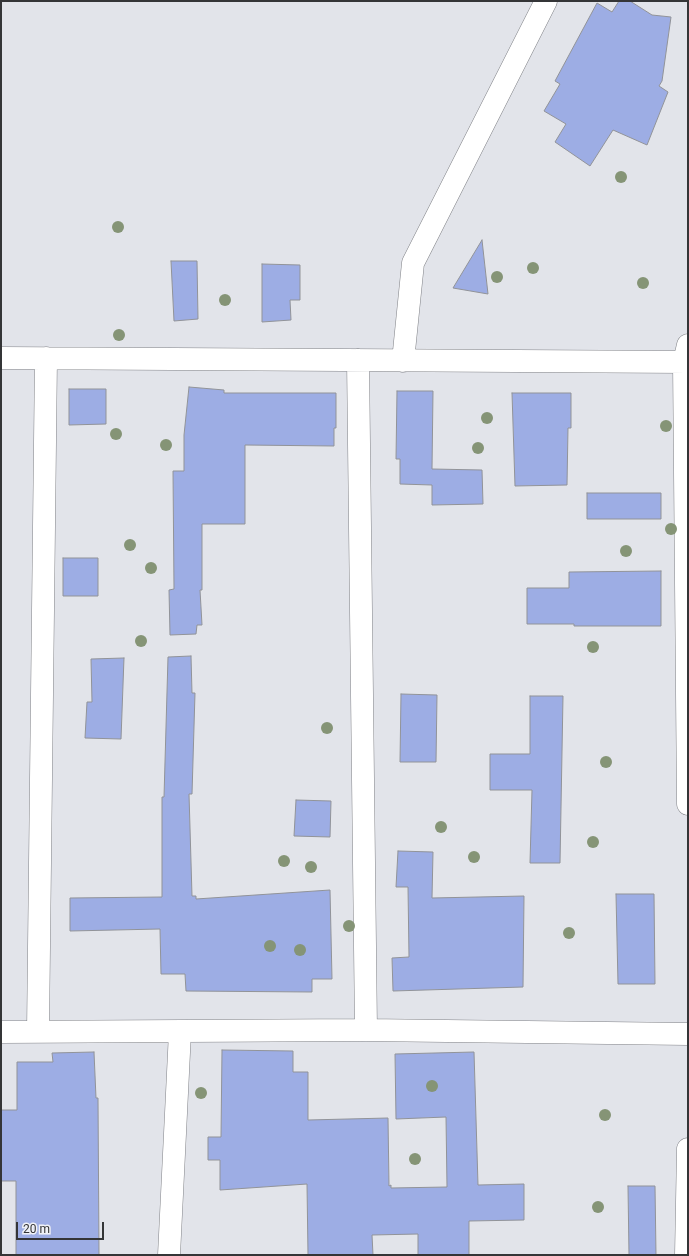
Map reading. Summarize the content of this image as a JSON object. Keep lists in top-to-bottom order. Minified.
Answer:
{"scale_bar":"20 m"}
